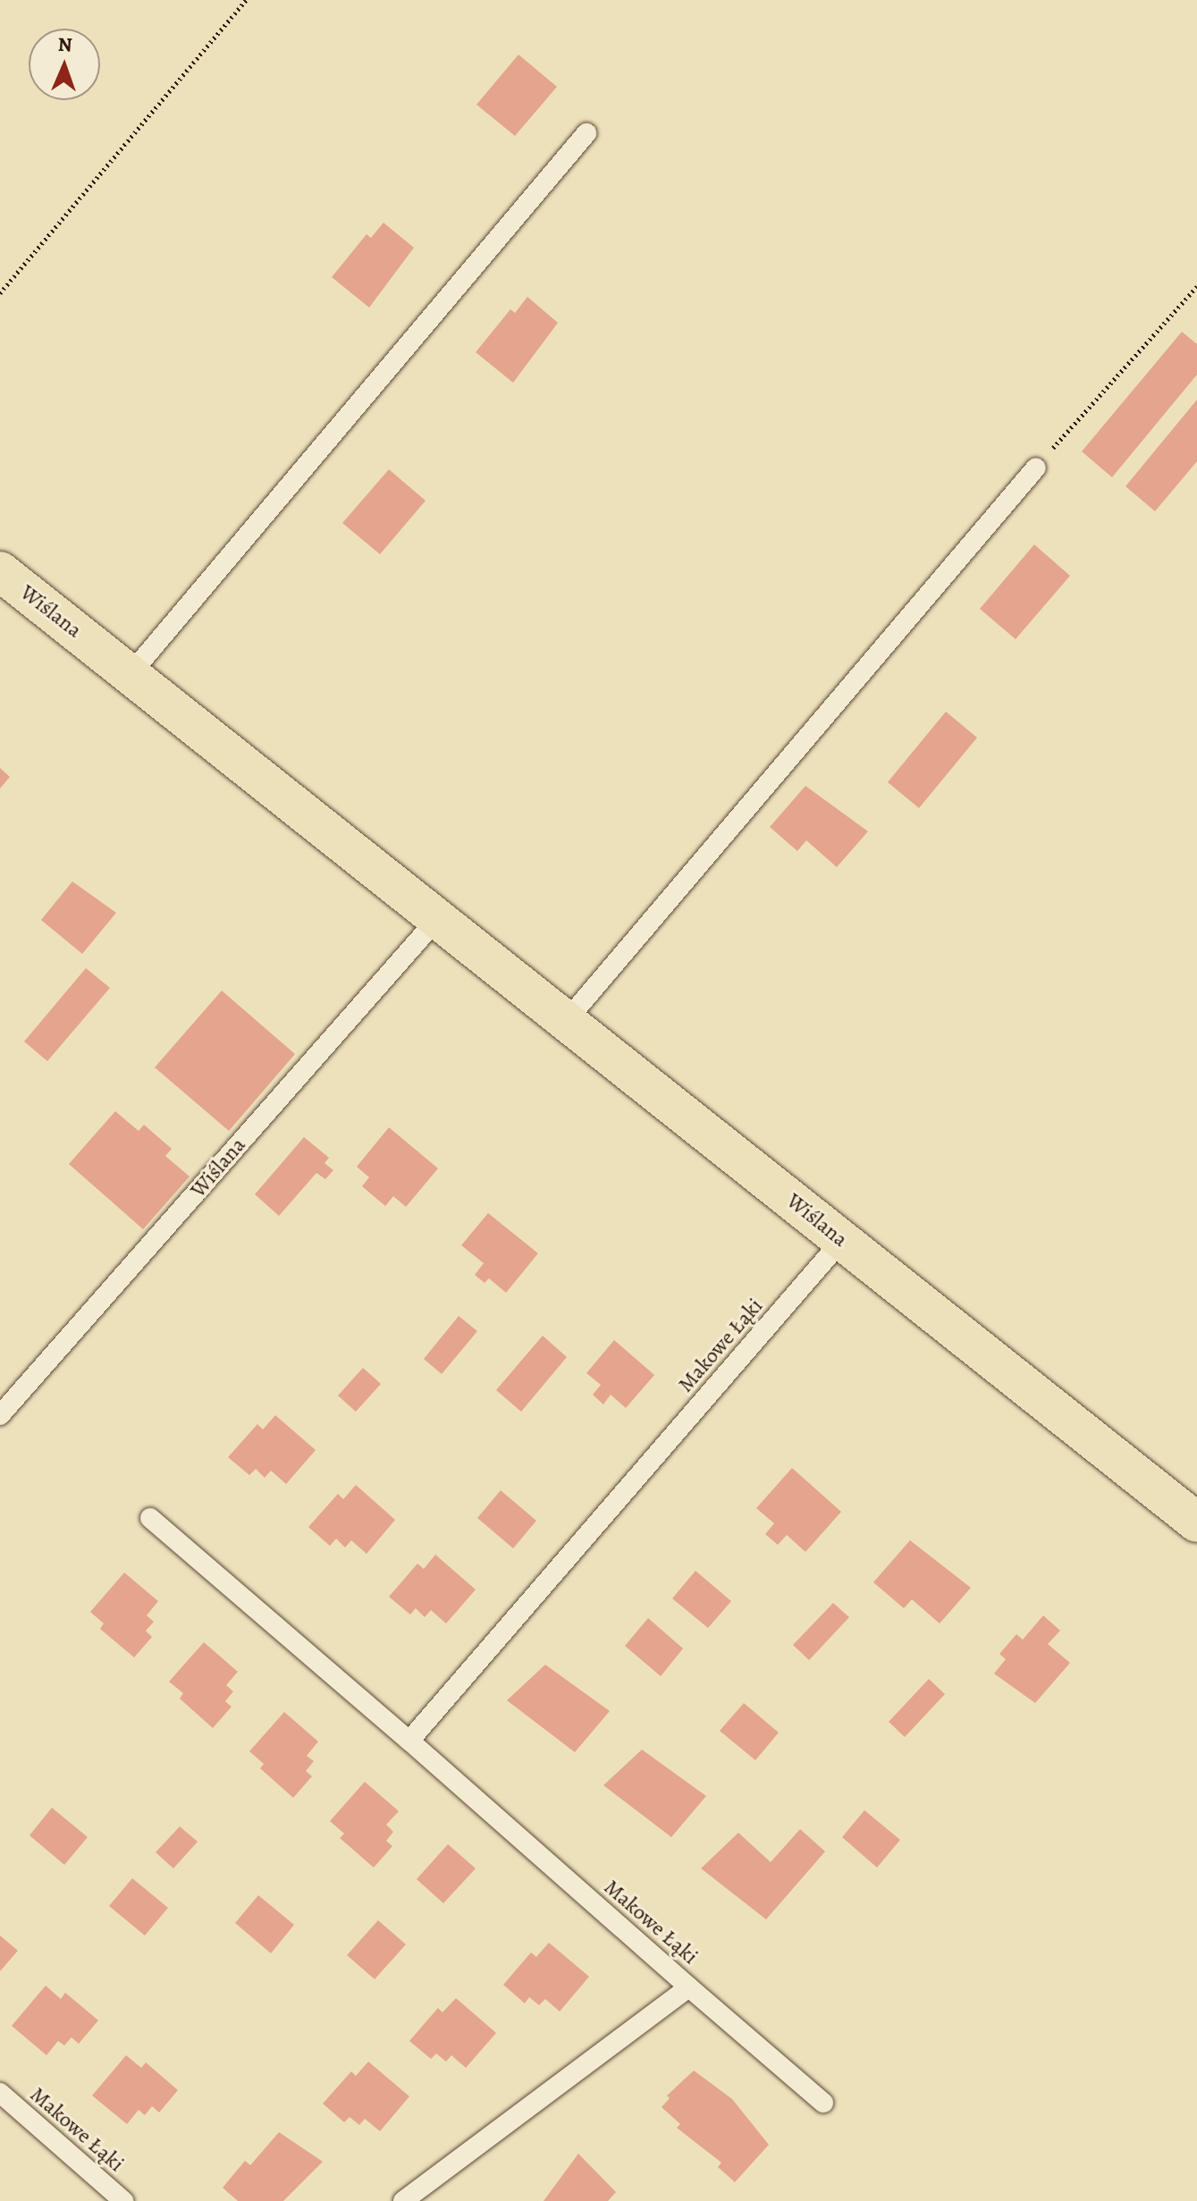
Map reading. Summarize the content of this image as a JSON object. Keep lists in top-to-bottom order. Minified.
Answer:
{"streets":{"main road":["Wiślana"],"lane":["Makowe Łąki"]},"crossings":[["Wiślana","Makowe Łąki"]],"north":"top"}
